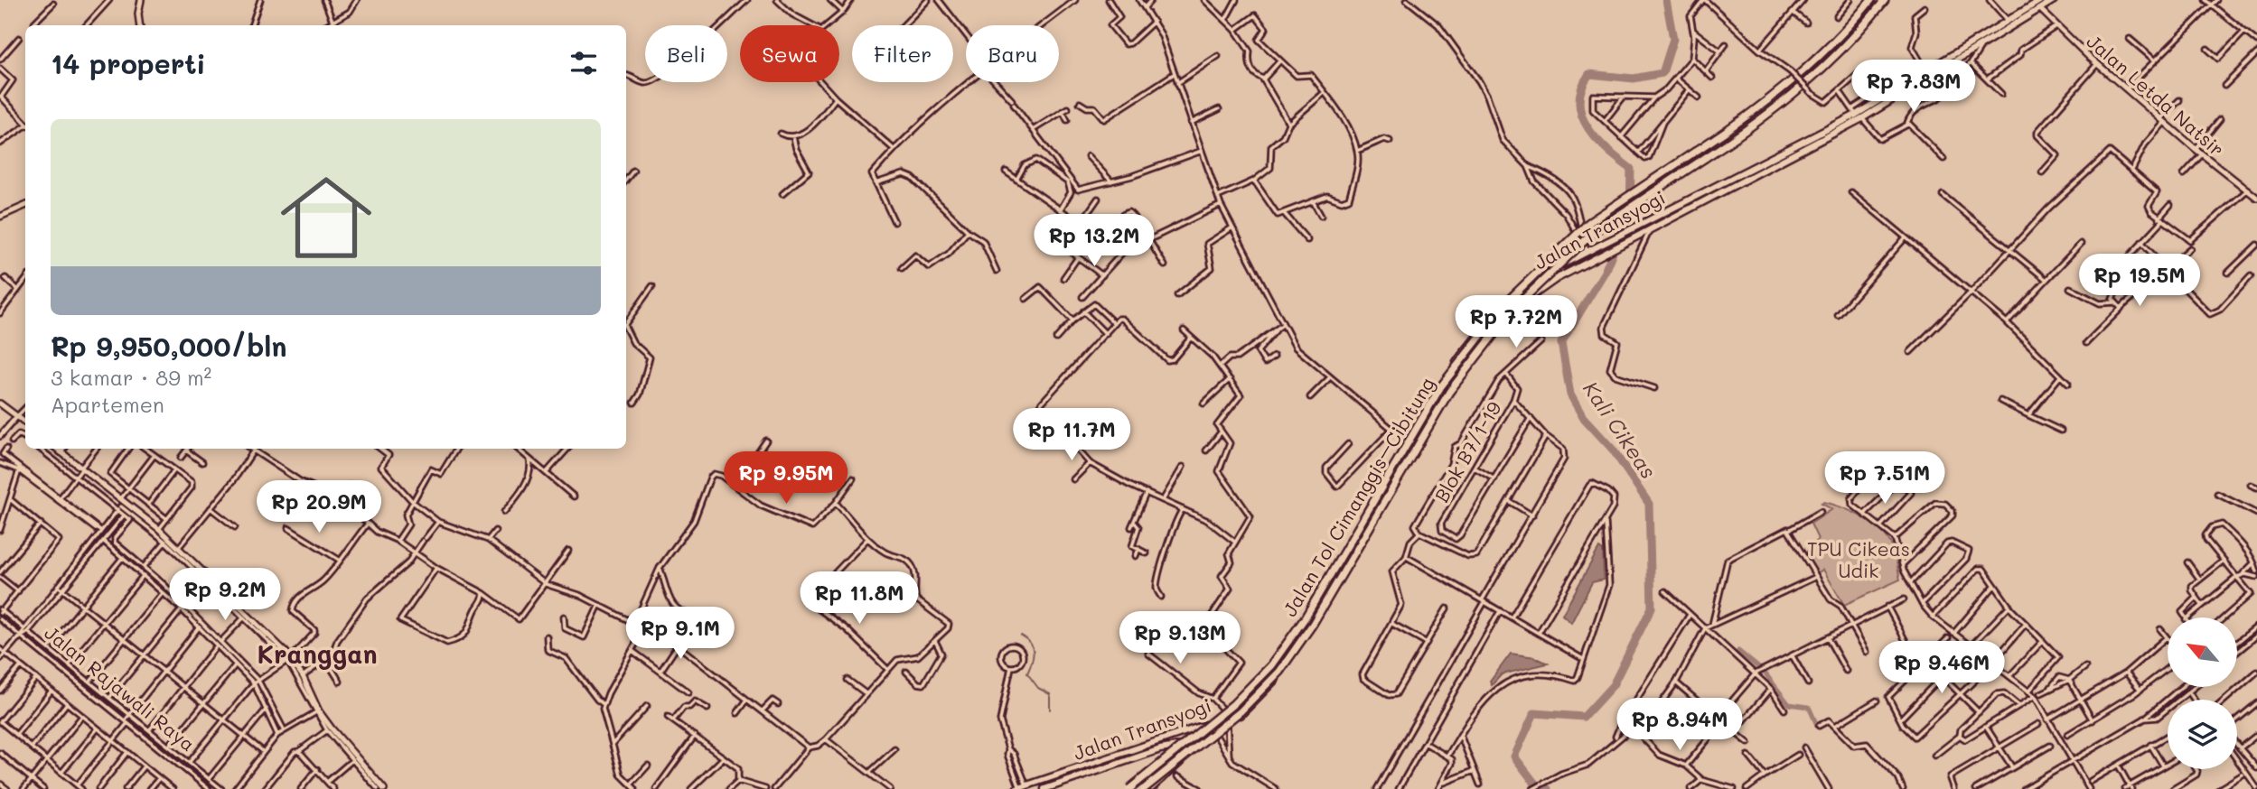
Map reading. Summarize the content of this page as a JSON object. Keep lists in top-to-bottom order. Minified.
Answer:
{"streets":{"highway":["Jalan Transyogi","Jalan Tol Cimanggis–Cibitung"],"main road":["Jalan Letda Natsir"],"street":["Blok B7/1-19","Jalan Rajawali Raya"]},"crossings":[["Jalan Letda Natsir","Jalan Transyogi"]],"districts":["Kranggan"],"water":["Kali Cikeas"],"parks":["TPU Cikeas Udik"],"north":"top left","page":{"chip":["Beli","Sewa","Filter","Baru"],"heading":"14 properti","price":["Rp 7.83M","Rp 13.2M","Rp 19.5M","Rp 7.72M","Rp 11.7M","Rp 9.95M","Rp 7.51M","Rp 20.9M","Rp 9.2M","Rp 11.8M","Rp 9.1M","Rp 9.13M","Rp 9.46M","Rp 8.94M"],"list":[{"name":"Rp 9,950,000/bln","note":"3 kamar · 89 m² · Apartemen"}]}}
